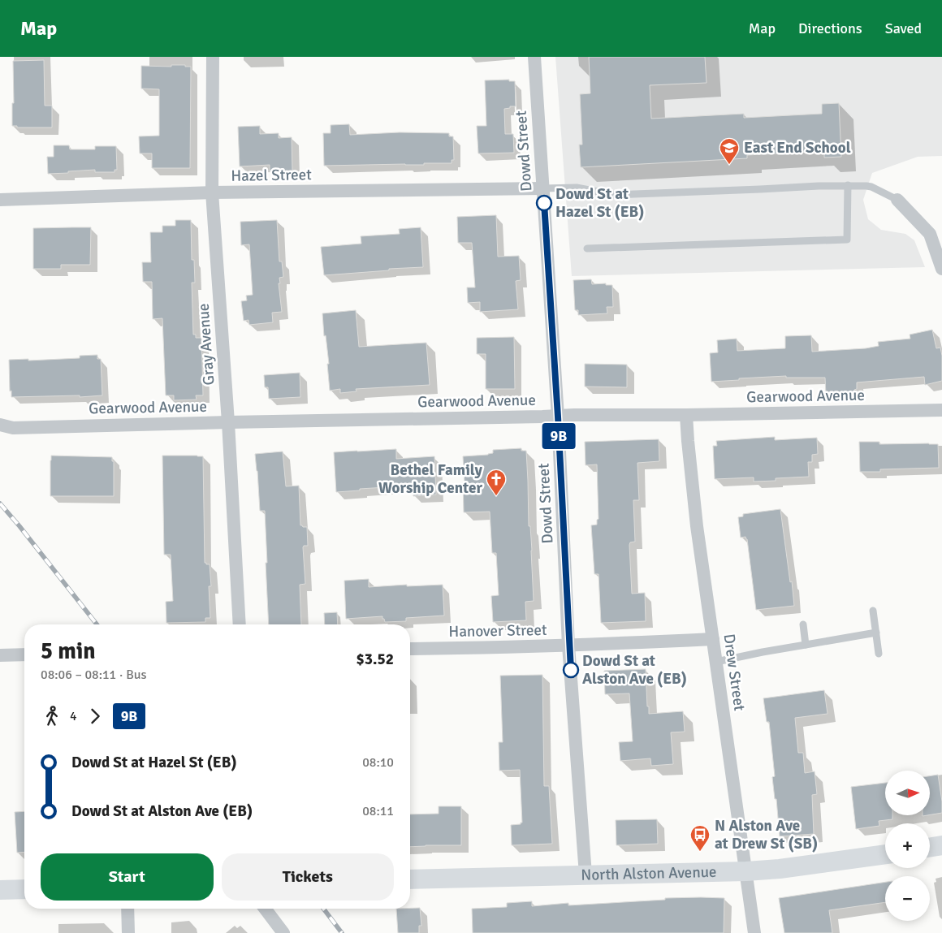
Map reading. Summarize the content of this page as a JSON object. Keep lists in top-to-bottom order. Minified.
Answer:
{"streets":{"main road":["North Alston Avenue"],"street":["Dowd Street","Hazel Street","Gray Avenue","Gearwood Avenue","Hanover Street","Drew Street"]},"crossings":[["Dowd Street","Hazel Street"],["Dowd Street","Gearwood Avenue"],["Dowd Street","Hanover Street"],["Dowd Street","North Alston Avenue"],["Hazel Street","Gray Avenue"],["Gray Avenue","Gearwood Avenue"],["Gearwood Avenue","Drew Street"],["Hanover Street","Drew Street"],["Drew Street","North Alston Avenue"]],"places":{"school or university":["East End School"],"other":["Dowd St at Hazel St (EB)","Dowd St at Alston Ave (EB)"],"church":["Bethel Family Worship Center"],"bus stop":["N Alston Ave at Drew St (SB)"]},"lines":["bus line 9B"],"north":"right","page":{"header":"Map","nav":["Map","Directions","Saved"],"on_map":"9B","heading":["5 min","08:06 – 08:11 · Bus","$3.52"],"legs":["4","9B"],"list":[{"name":"Dowd St at Hazel St (EB)","value":"08:10"},{"name":"Dowd St at Alston Ave (EB)","value":"08:11"}],"map_buttons":["+","−"],"buttons":["Start","Tickets"]}}
